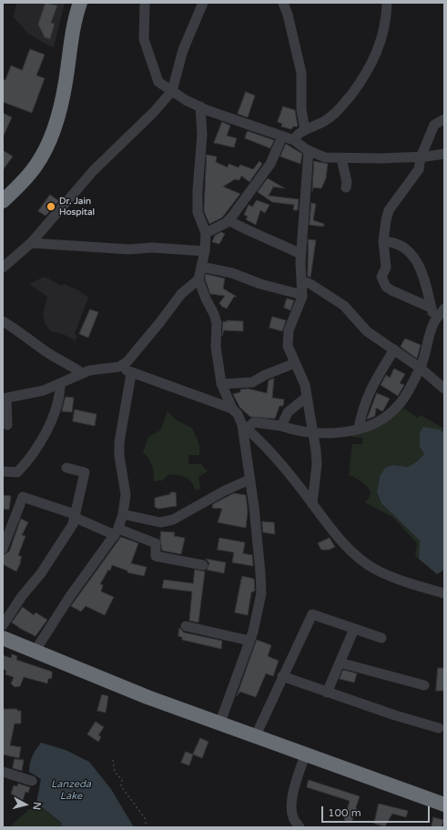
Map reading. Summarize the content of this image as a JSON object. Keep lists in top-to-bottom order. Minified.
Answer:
{"water":["Lanzeda Lake"],"places":["Dr. Jain Hospital"],"scale_bar":"100 m","north":"right"}
